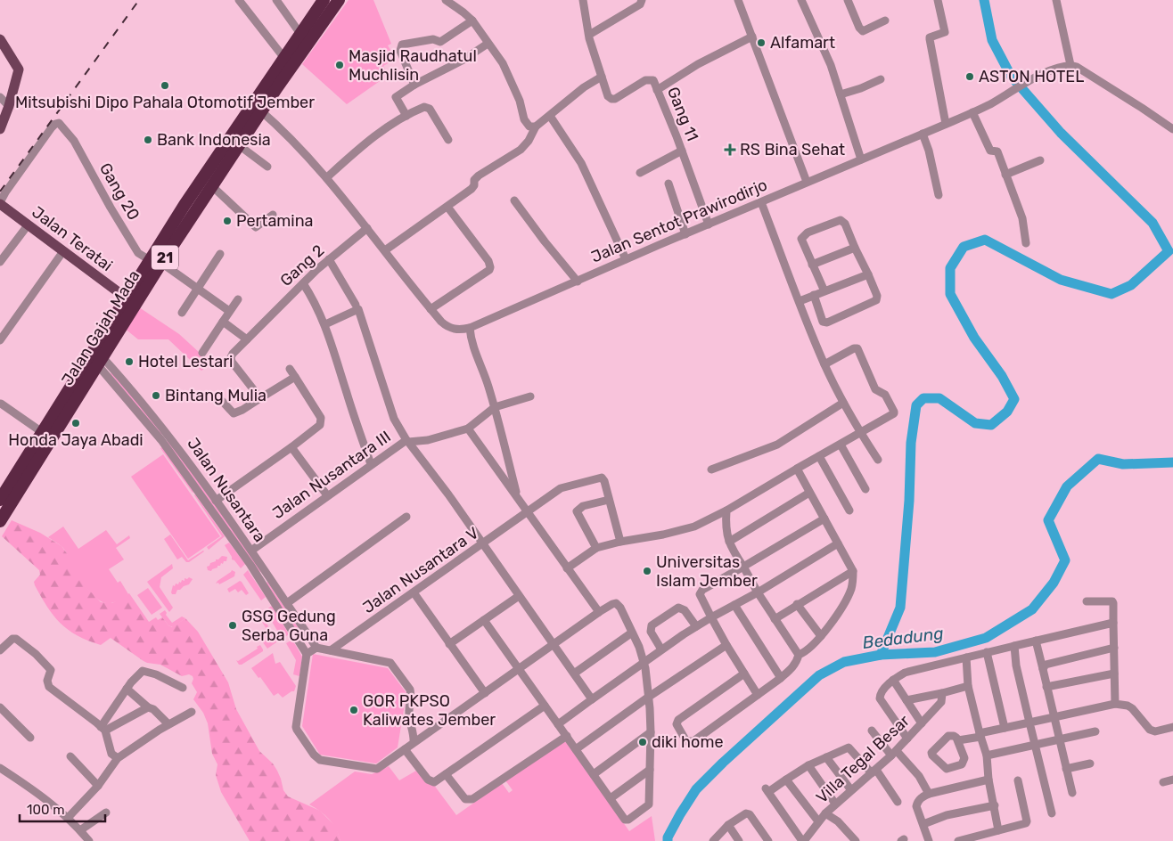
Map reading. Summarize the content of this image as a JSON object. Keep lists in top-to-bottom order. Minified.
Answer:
{"streets":{"highway":["21","Jalan Gajah Mada"],"main road":["Jalan Teratai"],"street":["Gang 11","Gang 20","Jalan Sentot Prawirodirjo","Gang 2","Jalan Nusantara III","Jalan Nusantara","Jalan Nusantara V","Villa Tegal Besar"]},"crossings":[["Gang 11","Jalan Sentot Prawirodirjo"],["Gang 20","Jalan Teratai"],["Gang 20","Jalan Gajah Mada"],["Jalan Teratai","Jalan Gajah Mada"],["Jalan Gajah Mada","Jalan Nusantara"],["Jalan Nusantara III","Jalan Nusantara"],["Jalan Nusantara","Jalan Nusantara V"]],"water":["Bedadung"],"places":{"other":["Alfamart","Masjid Raudhatul Muchlisin","ASTON HOTEL","Mitsubishi Dipo Pahala Otomotif Jember","Bank Indonesia","Pertamina","Hotel Lestari","Bintang Mulia","Honda Jaya Abadi","Universitas Islam Jember","GSG Gedung Serba Guna","GOR PKPSO Kaliwates Jember","diki home"],"health":["RS Bina Sehat"]},"scale_bar":"100 m"}
